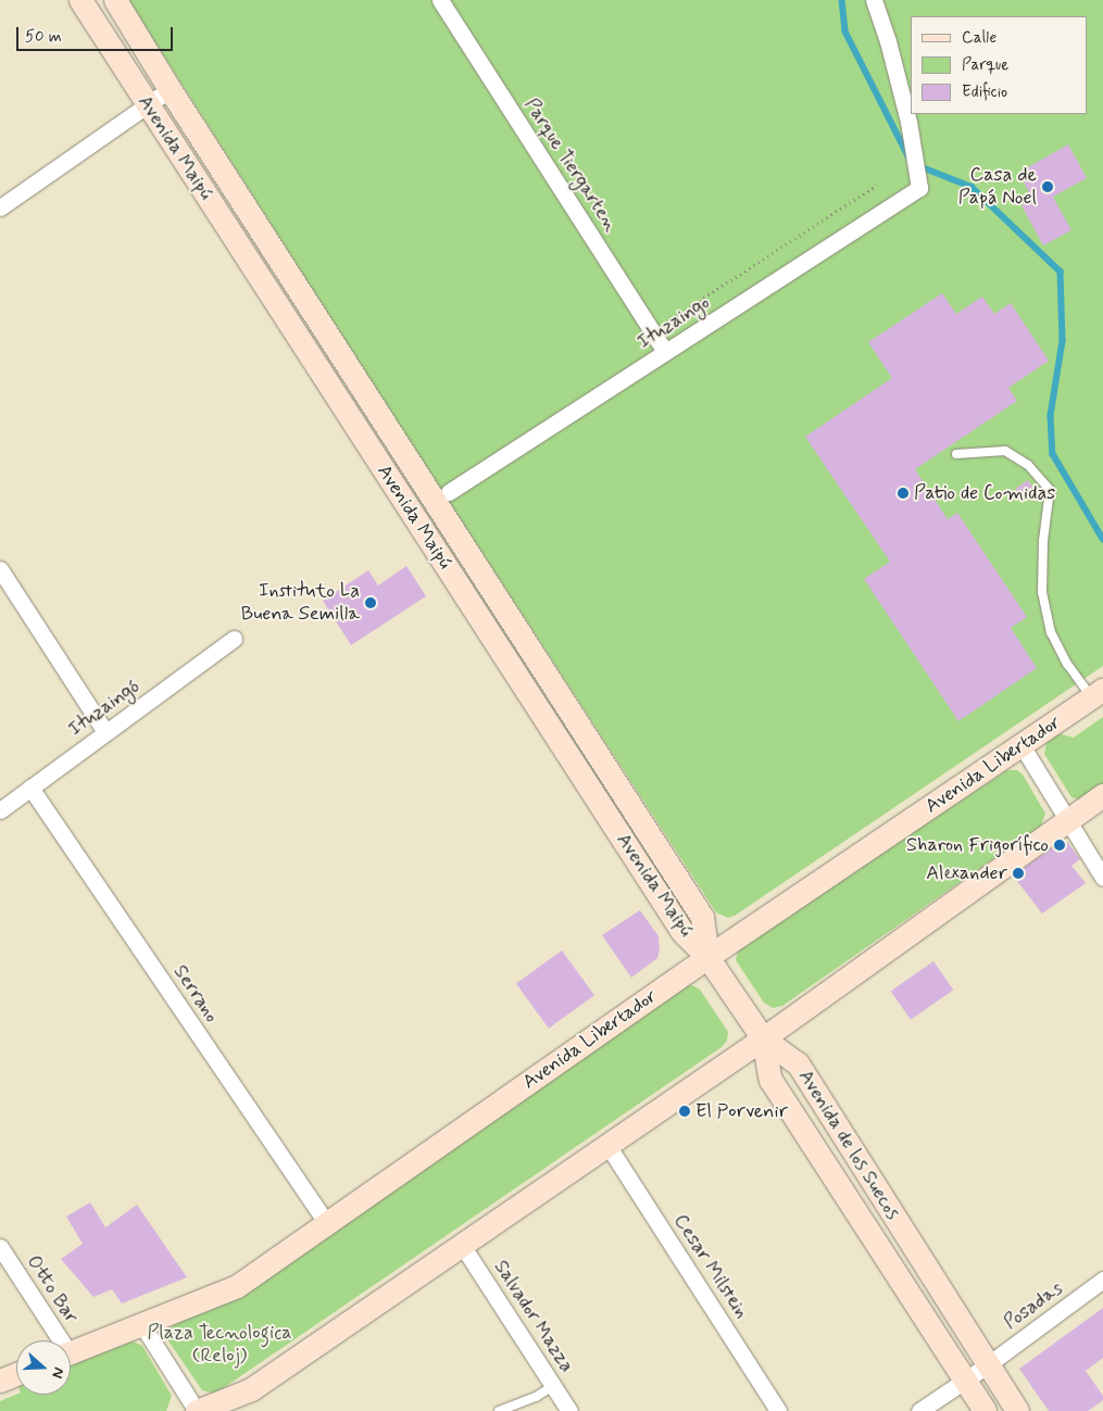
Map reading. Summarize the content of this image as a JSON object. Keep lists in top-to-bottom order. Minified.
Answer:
{"streets":{"main road":["Avenida Maipú","Avenida Libertador","Avenida de los Suecos"],"street":["Parque Tiergarten","Ituzaingo","Ituzaingó","Serrano","Cesar Milstein","Otto Bar","Posadas","Salvador Mazza"]},"crossings":[["Avenida Maipú","Avenida Libertador"],["Parque Tiergarten","Ituzaingo"],["Ituzaingó","Serrano"],["Avenida Libertador","Serrano"],["Avenida de los Suecos","Posadas"]],"parks":["Plaza Tecnologica (Reloj)"],"places":["Casa de Papá Noel","Patio de Comidas","Instituto La Buena Semilla","Sharon Frigorífico","Alexander","El Porvenir"],"legend":["Calle","Parque","Edificio"],"scale_bar":"50 m","north":"right"}
